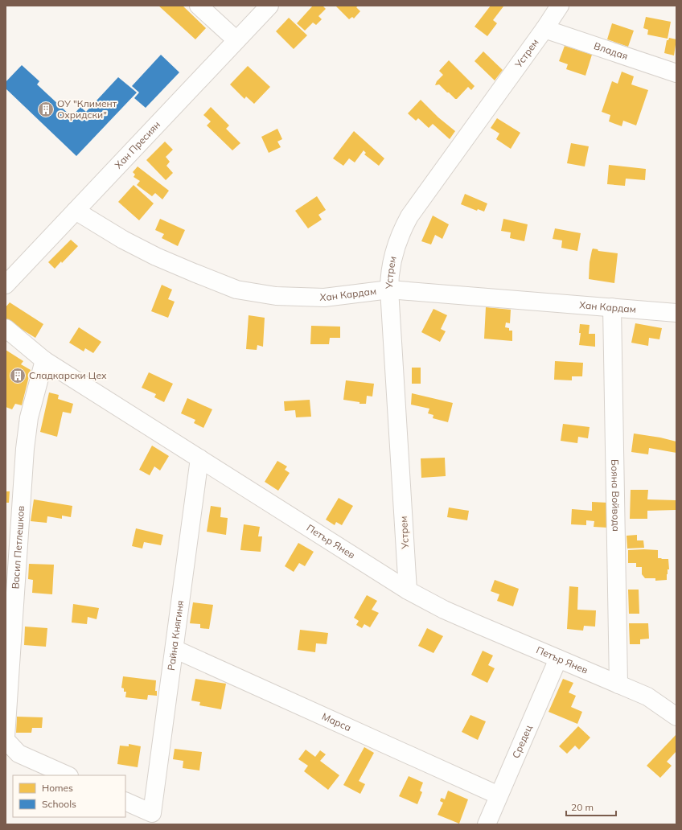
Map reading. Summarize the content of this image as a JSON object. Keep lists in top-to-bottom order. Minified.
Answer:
{"streets":{"street":["Владая","Устрем","Хан Пресиян","Хан Кардам","Бояна Войвода","Петър Янев","Васил Петлешков","Райна Княгиня","Марса","Средец"]},"crossings":[["Владая","Устрем"],["Устрем","Хан Кардам"],["Устрем","Петър Янев"],["Хан Пресиян","Хан Кардам"],["Хан Кардам","Бояна Войвода"],["Бояна Войвода","Петър Янев"],["Петър Янев","Васил Петлешков"],["Петър Янев","Райна Княгиня"],["Петър Янев","Средец"],["Райна Княгиня","Марса"],["Марса","Средец"]],"places":{"building":["ОУ \"Климент Охридски\"","Сладкарски Цех"]},"legend":["Homes","Schools"],"scale_bar":"20 m"}
